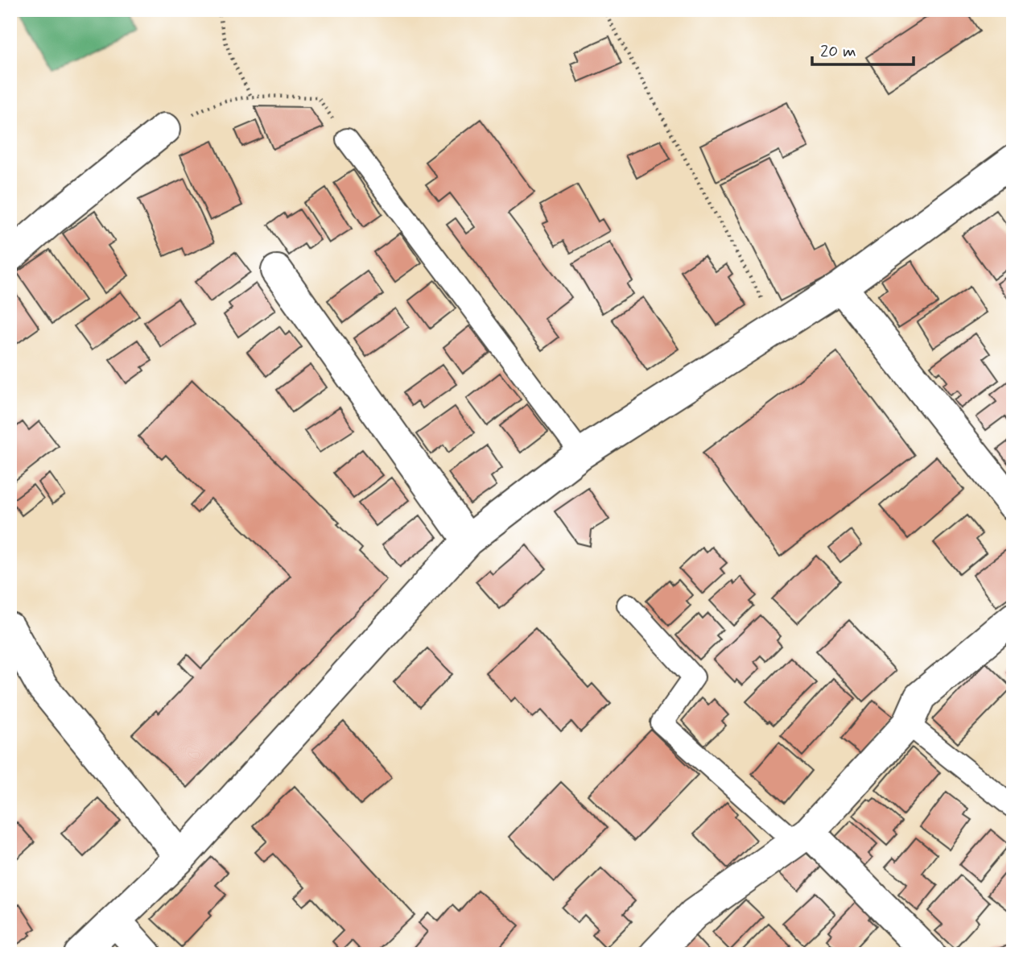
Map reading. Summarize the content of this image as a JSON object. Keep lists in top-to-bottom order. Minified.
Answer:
{"scale_bar":"20 m"}
